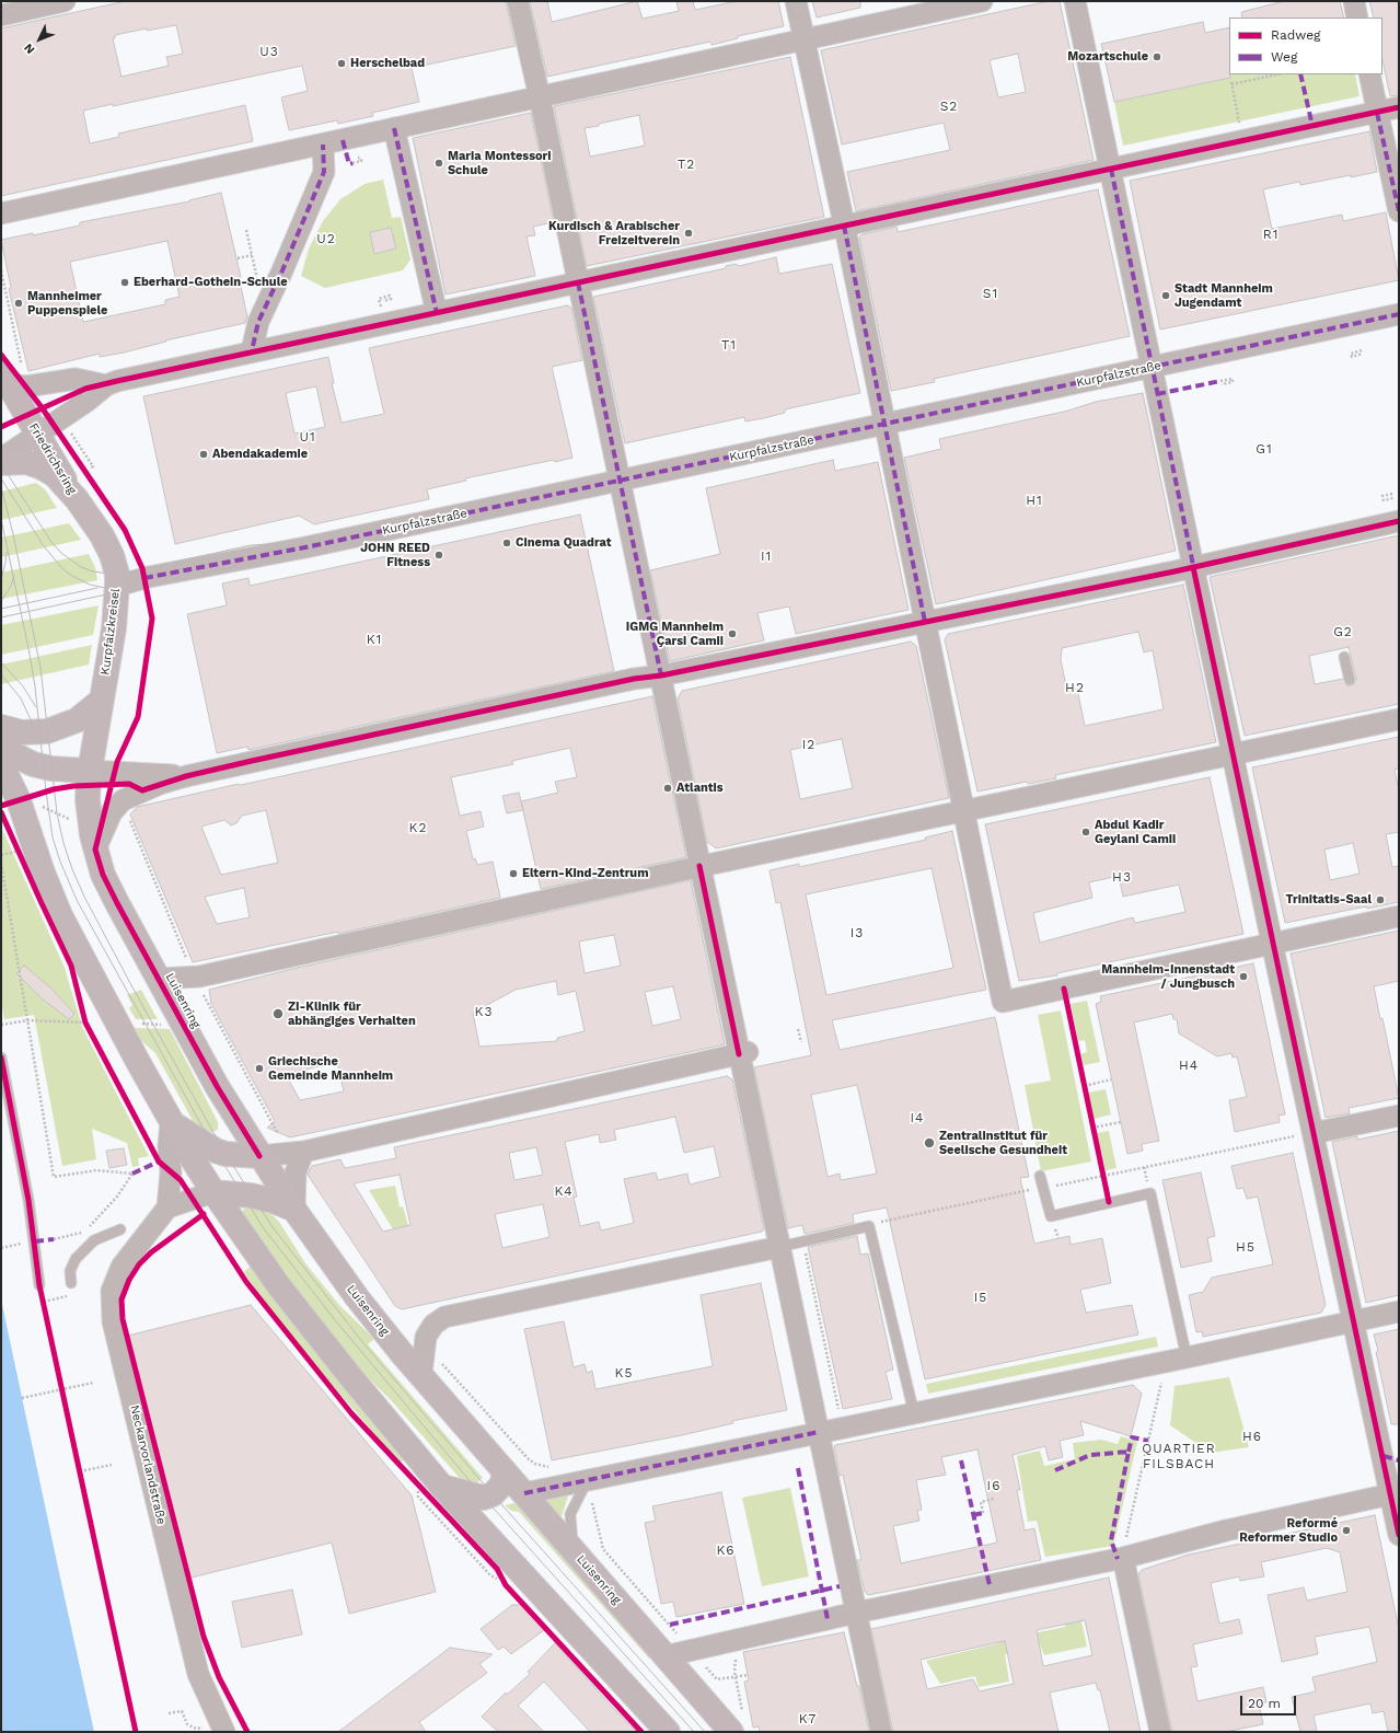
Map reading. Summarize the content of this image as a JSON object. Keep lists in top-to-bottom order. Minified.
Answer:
{"streets":{"main road":["Friedrichsring","Kurpfalzkreisel","Luisenring"],"street":["Kurpfalzstraße","Neckarvorlandstraße"]},"crossings":[["Kurpfalzstraße","Kurpfalzkreisel"],["Friedrichsring","Kurpfalzkreisel"],["Kurpfalzkreisel","Luisenring"]],"districts":["U3","S2","T2","R1","U2","S1","T1","U1","G1","H1","I1","G2","K1","H2","I2","K2","H3","I3","K3","H4","I4","K4","H5","I5","K5","H6","QUARTIER FILSBACH","I6","K6","K7"],"places":["Mozartschule","Herschelbad","Maria Montessori Schule","Kurdisch & Arabischer Freizeitverein","Eberhard-Gothein-Schule","Stadt Mannheim Jugendamt","Mannheimer Puppenspiele","Abendakademie","Cinema Quadrat","JOHN REED Fitness","IGMG Mannheim Çarsi Camii","Atlantis","Abdul Kadir Geylani Camii","Eltern-Kind-Zentrum","Trinitatis-Saal","Mannheim-Innenstadt / Jungbusch","ZI-Klinik für abhängiges Verhalten","Griechische Gemeinde Mannheim","Zentralinstitut für Seelische Gesundheit","Reformé Reformer Studio"],"legend":["Radweg","Weg"],"scale_bar":"20 m","north":"bottom left"}
